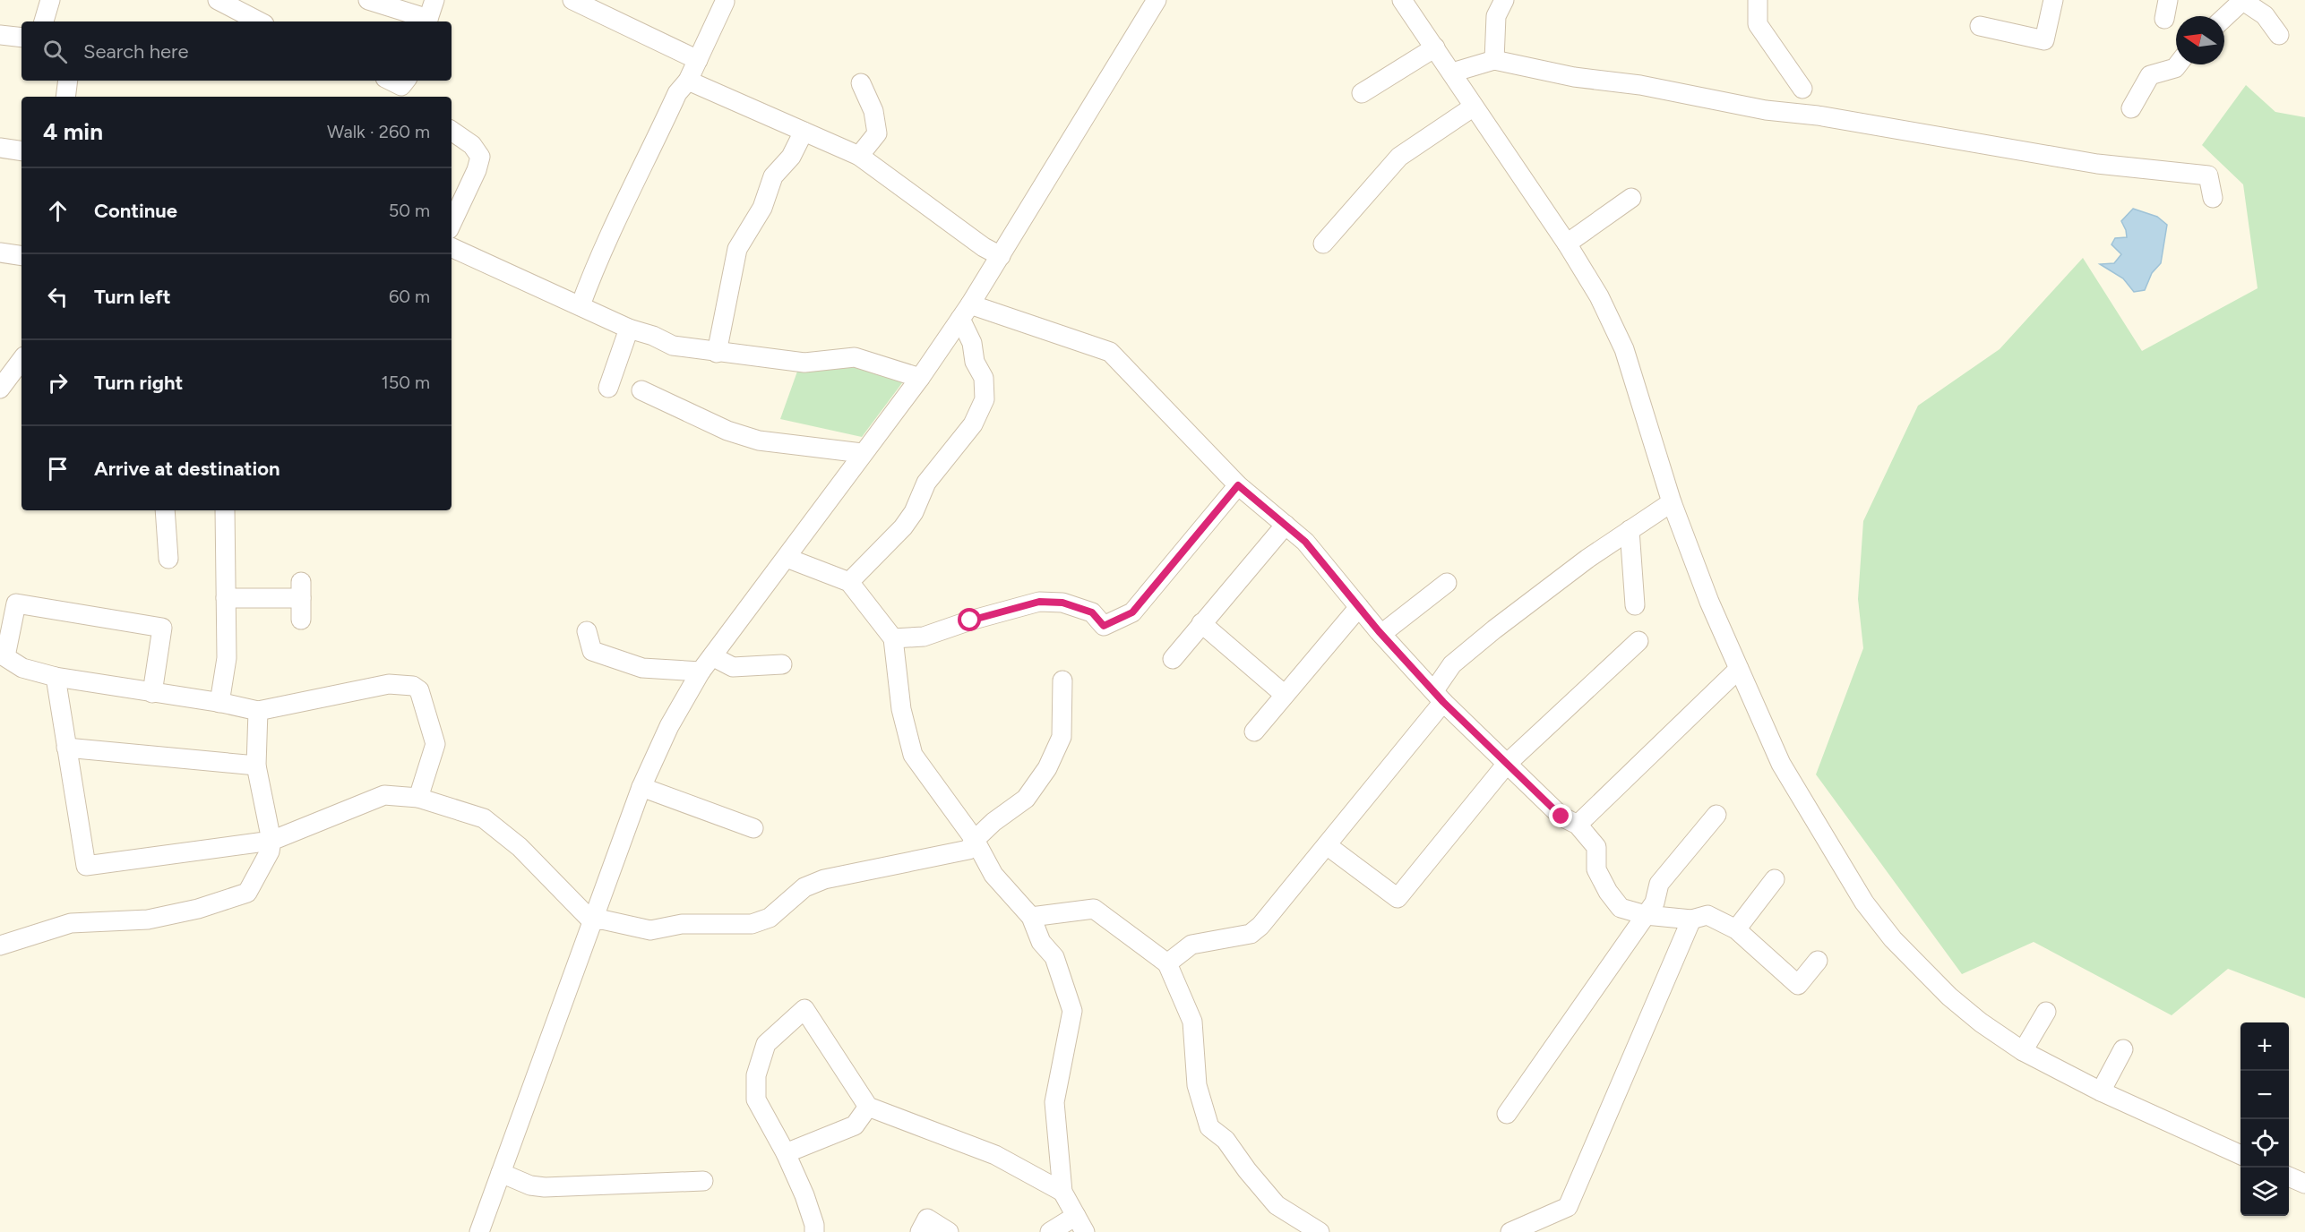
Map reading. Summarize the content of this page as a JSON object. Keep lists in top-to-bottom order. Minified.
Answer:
{"north":"left","page":{"search":"Search here","heading":["4 min","Walk · 260 m"],"list":[["Continue","50 m"],["Turn left","60 m"],["Turn right","150 m"],"Arrive at destination"],"map_buttons":["+","−"]}}
